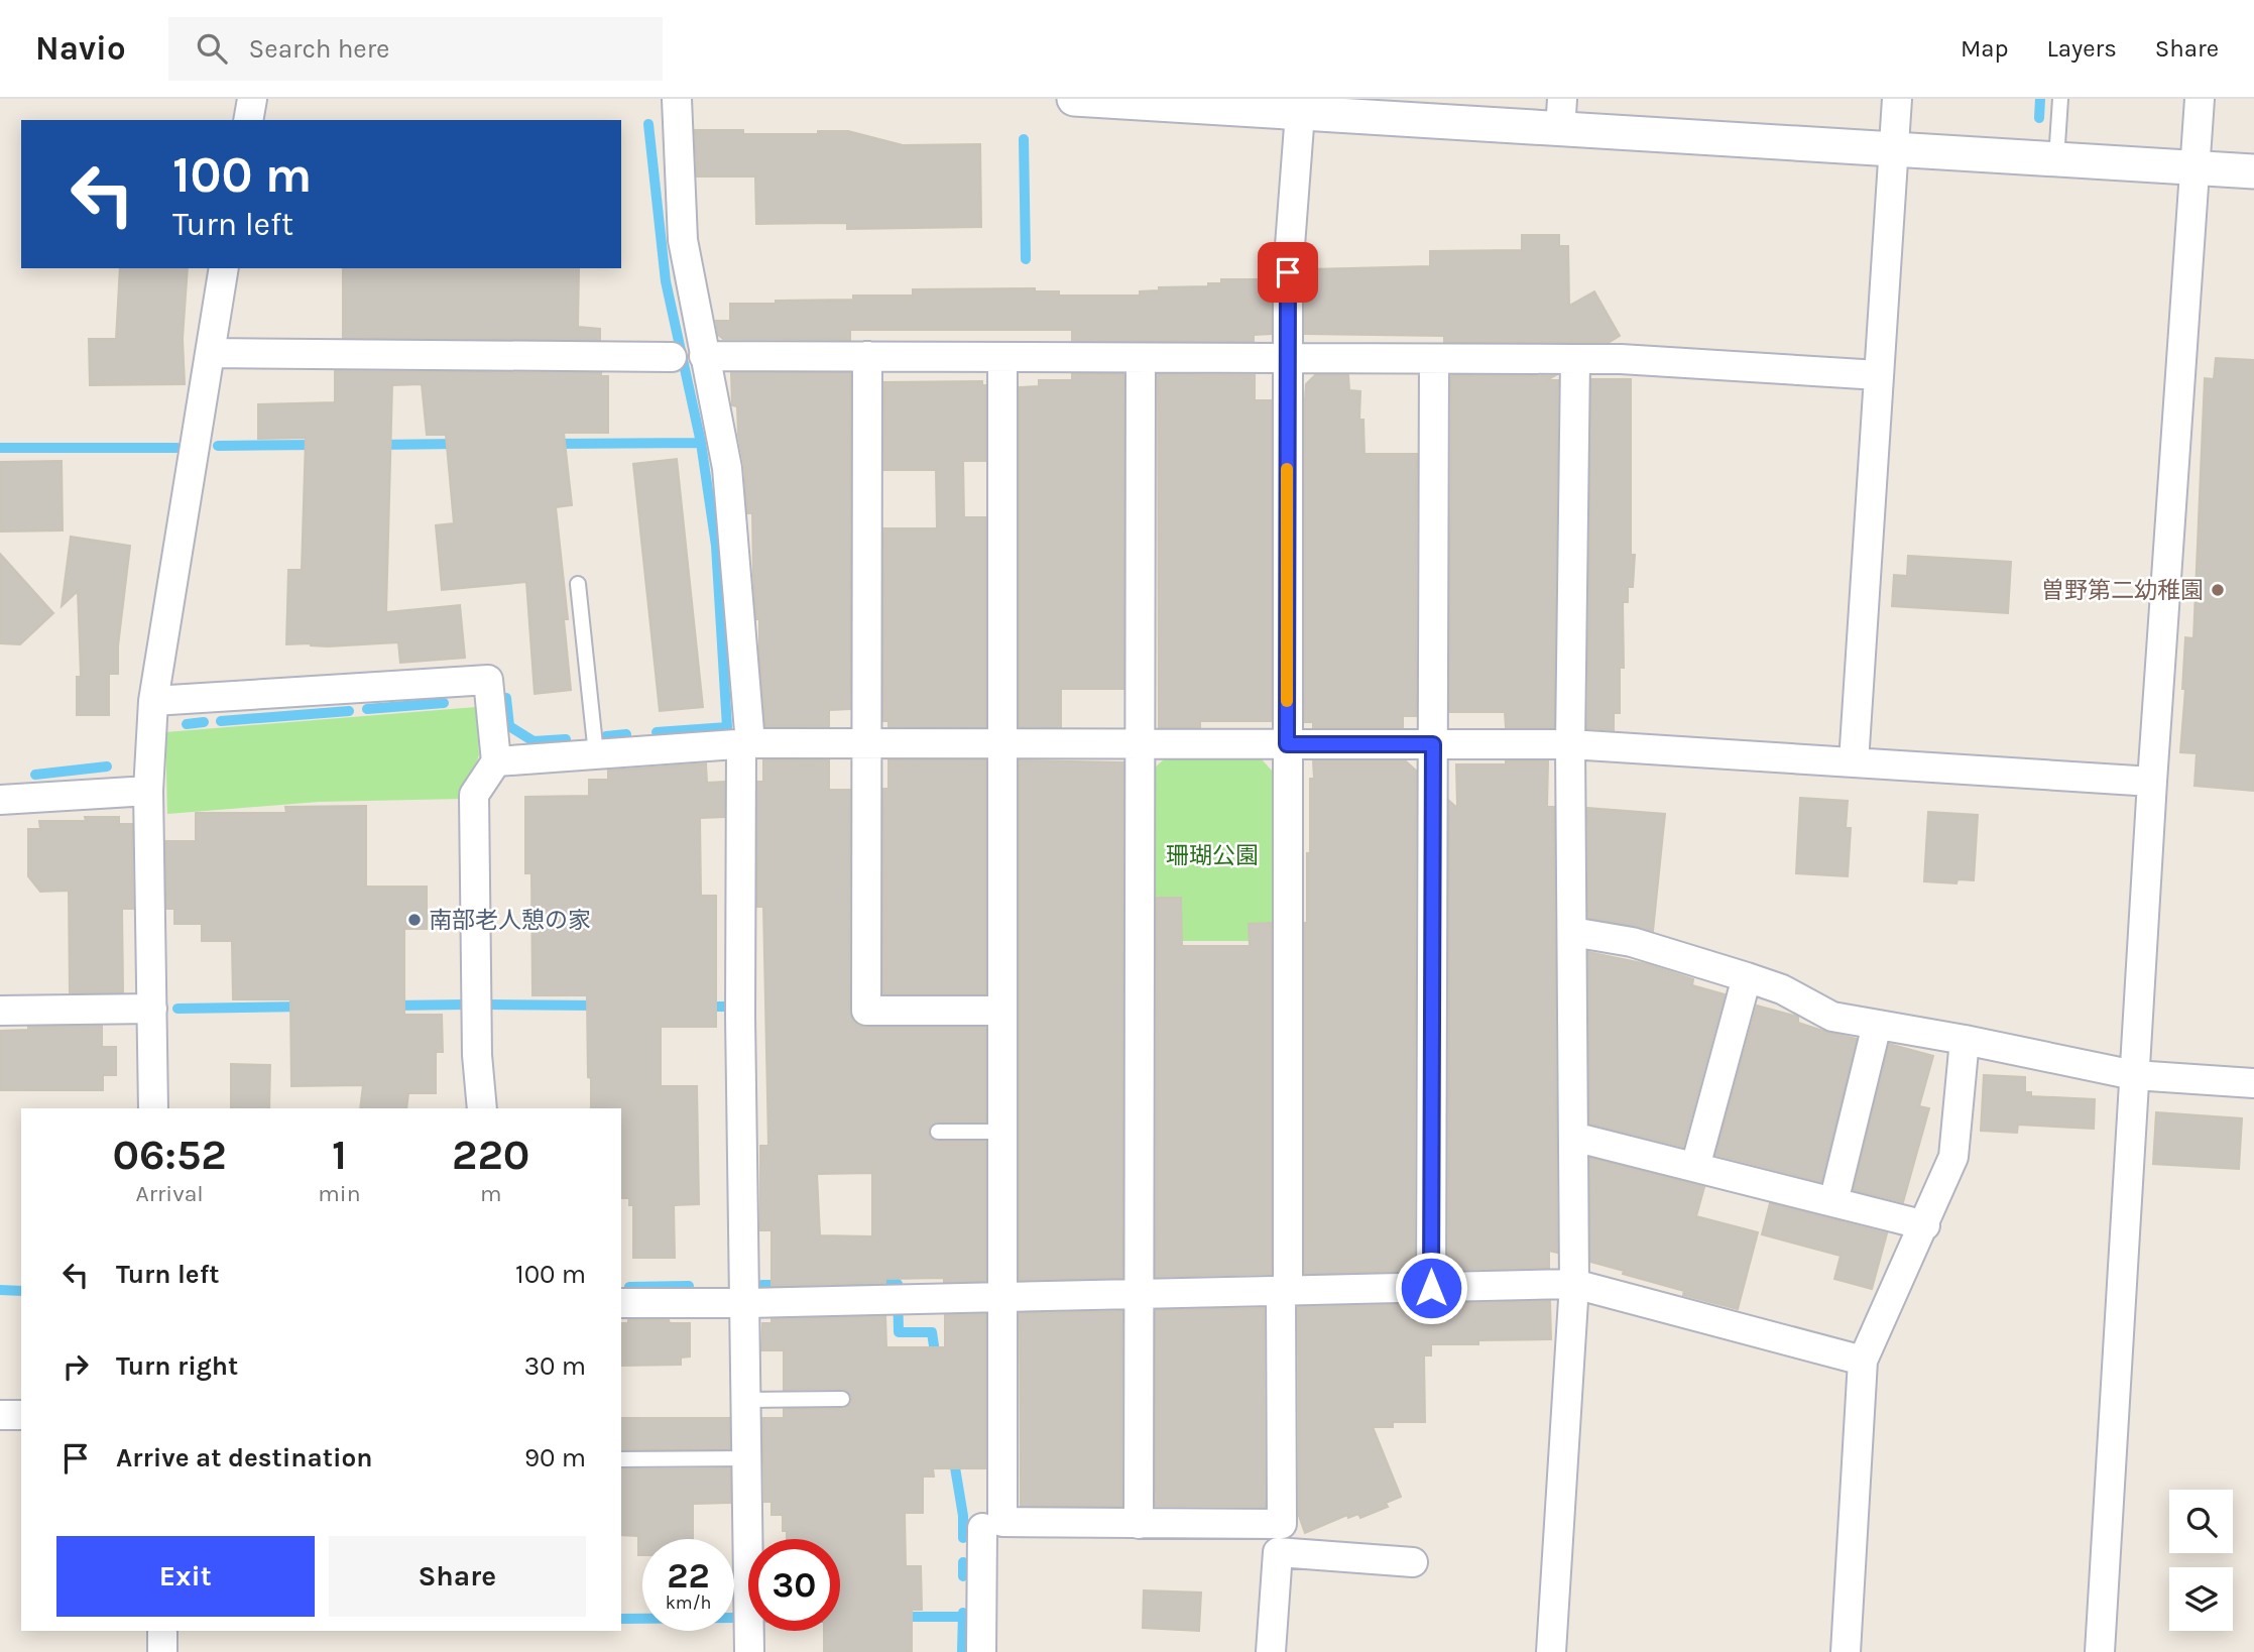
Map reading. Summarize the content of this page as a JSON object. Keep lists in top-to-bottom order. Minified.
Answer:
{"parks":["珊瑚公園"],"places":["曽野第二幼稚園","南部老人憩の家"],"page":{"header":"Navio","search":"Search here","nav":["Map","Layers","Share"],"turn":["100 m","Turn left"],"eta":["06:52","Arrival","1","min","220","m"],"list":[{"name":"Turn left","value":"100 m"},{"name":"Turn right","value":"30 m"},{"name":"Arrive at destination","value":"90 m"}],"buttons":["Exit","Share"],"speed":"22 km/h","limit":"30"}}
